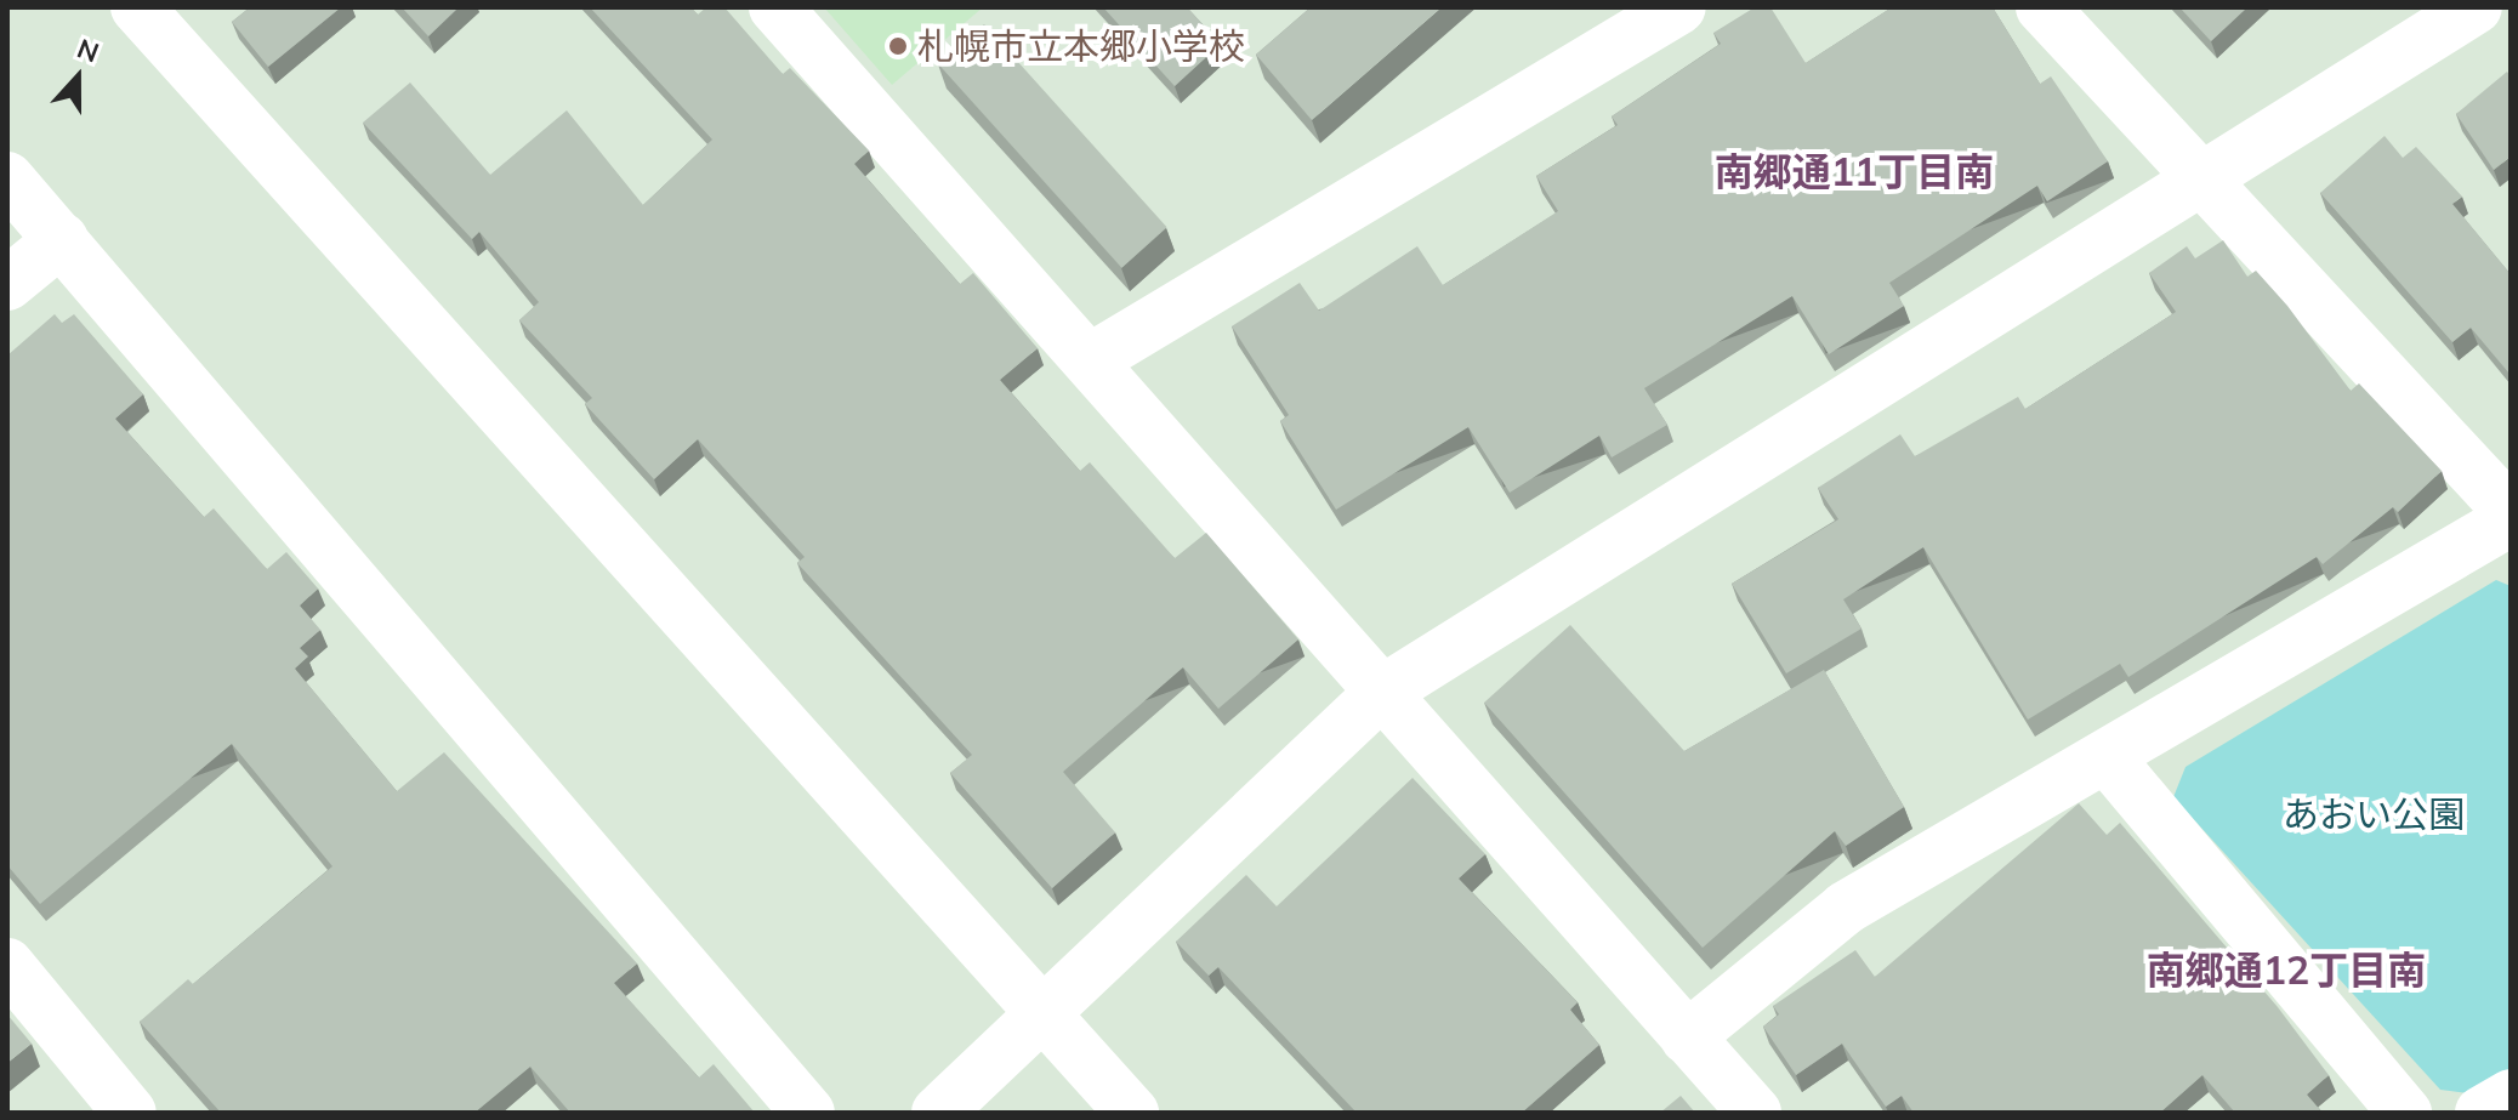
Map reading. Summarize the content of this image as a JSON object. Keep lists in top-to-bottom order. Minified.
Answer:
{"districts":["南郷通11丁目南","南郷通12丁目南"],"parks":["あおい公園"],"places":["札幌市立本郷小学校"],"north":"top"}
